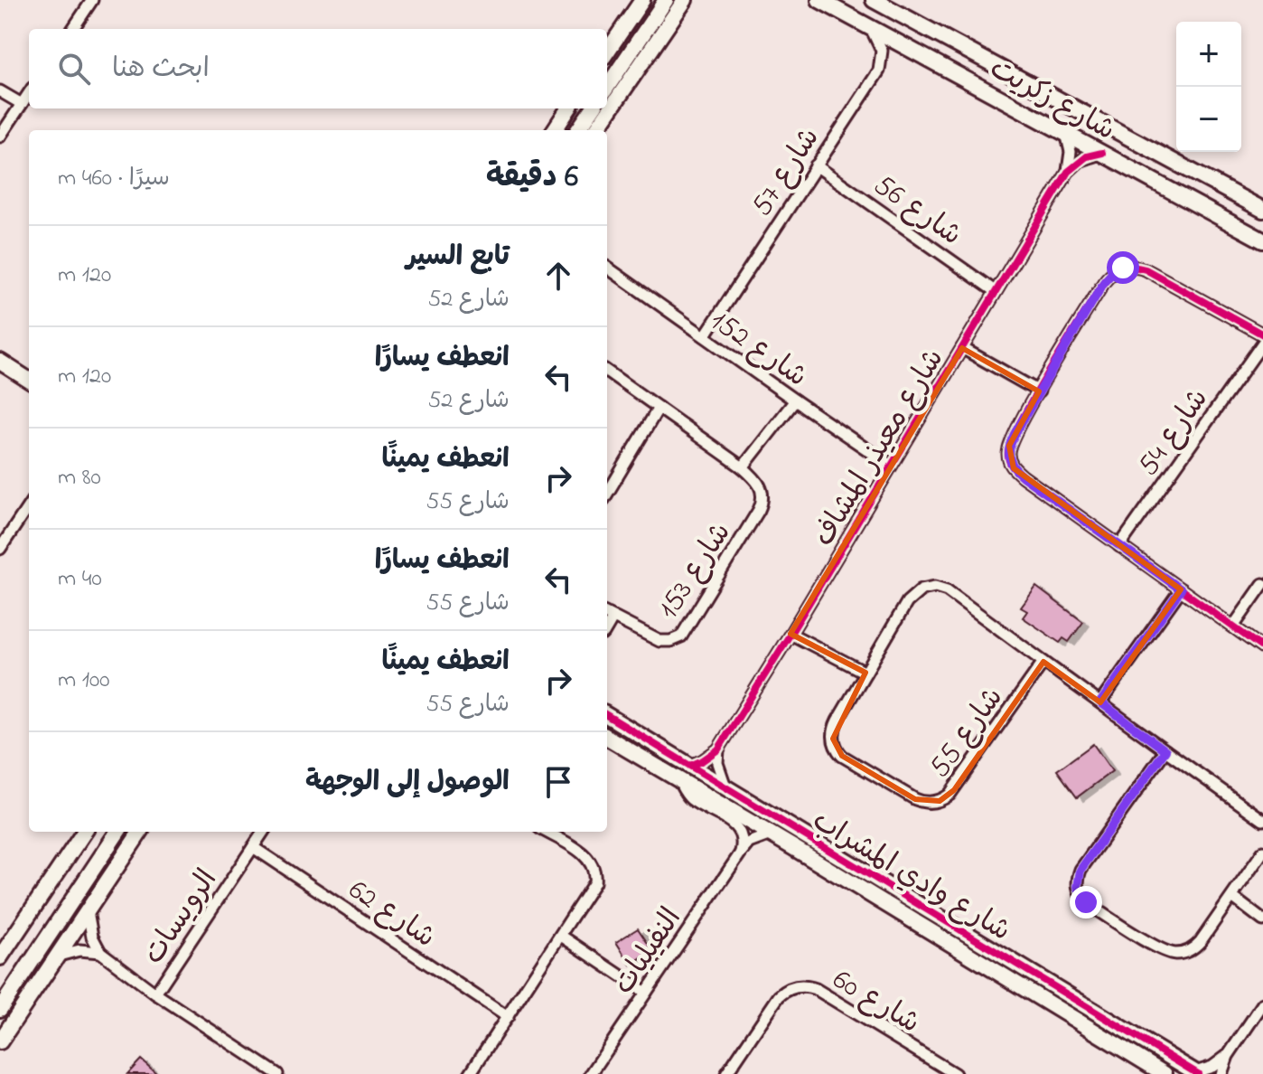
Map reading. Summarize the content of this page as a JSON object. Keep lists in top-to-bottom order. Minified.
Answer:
{"streets":{"main road":["شارع زكريت","شارع وادي المشراب"],"street":["شارع 57","شارع 56","شارع 152","شارع 54","شارع معيذر المشاف","شارع 153","شارع 55","شارع 62","الرويسات","النفيليات","شارع 60"]},"crossings":[["شارع زكريت","شارع 57"],["شارع زكريت","شارع معيذر المشاف"],["شارع 57","شارع 56"],["شارع 57","شارع 152"],["شارع 56","شارع معيذر المشاف"],["شارع 152","شارع معيذر المشاف"],["شارع معيذر المشاف","شارع وادي المشراب"],["شارع وادي المشراب","النفيليات"],["شارع 62","الرويسات"]],"page":{"map_buttons":["+","−"],"search":"ابحث هنا","heading":["6 دقيقة","سيرًا · 460 m"],"list":[["تابع السير","شارع 52","120 m"],["انعطف يسارًا","شارع 52","120 m"],["انعطف يمينًا","شارع 55","80 m"],["انعطف يسارًا","شارع 55","40 m"],["انعطف يمينًا","شارع 55","100 m"],"الوصول إلى الوجهة"]}}
